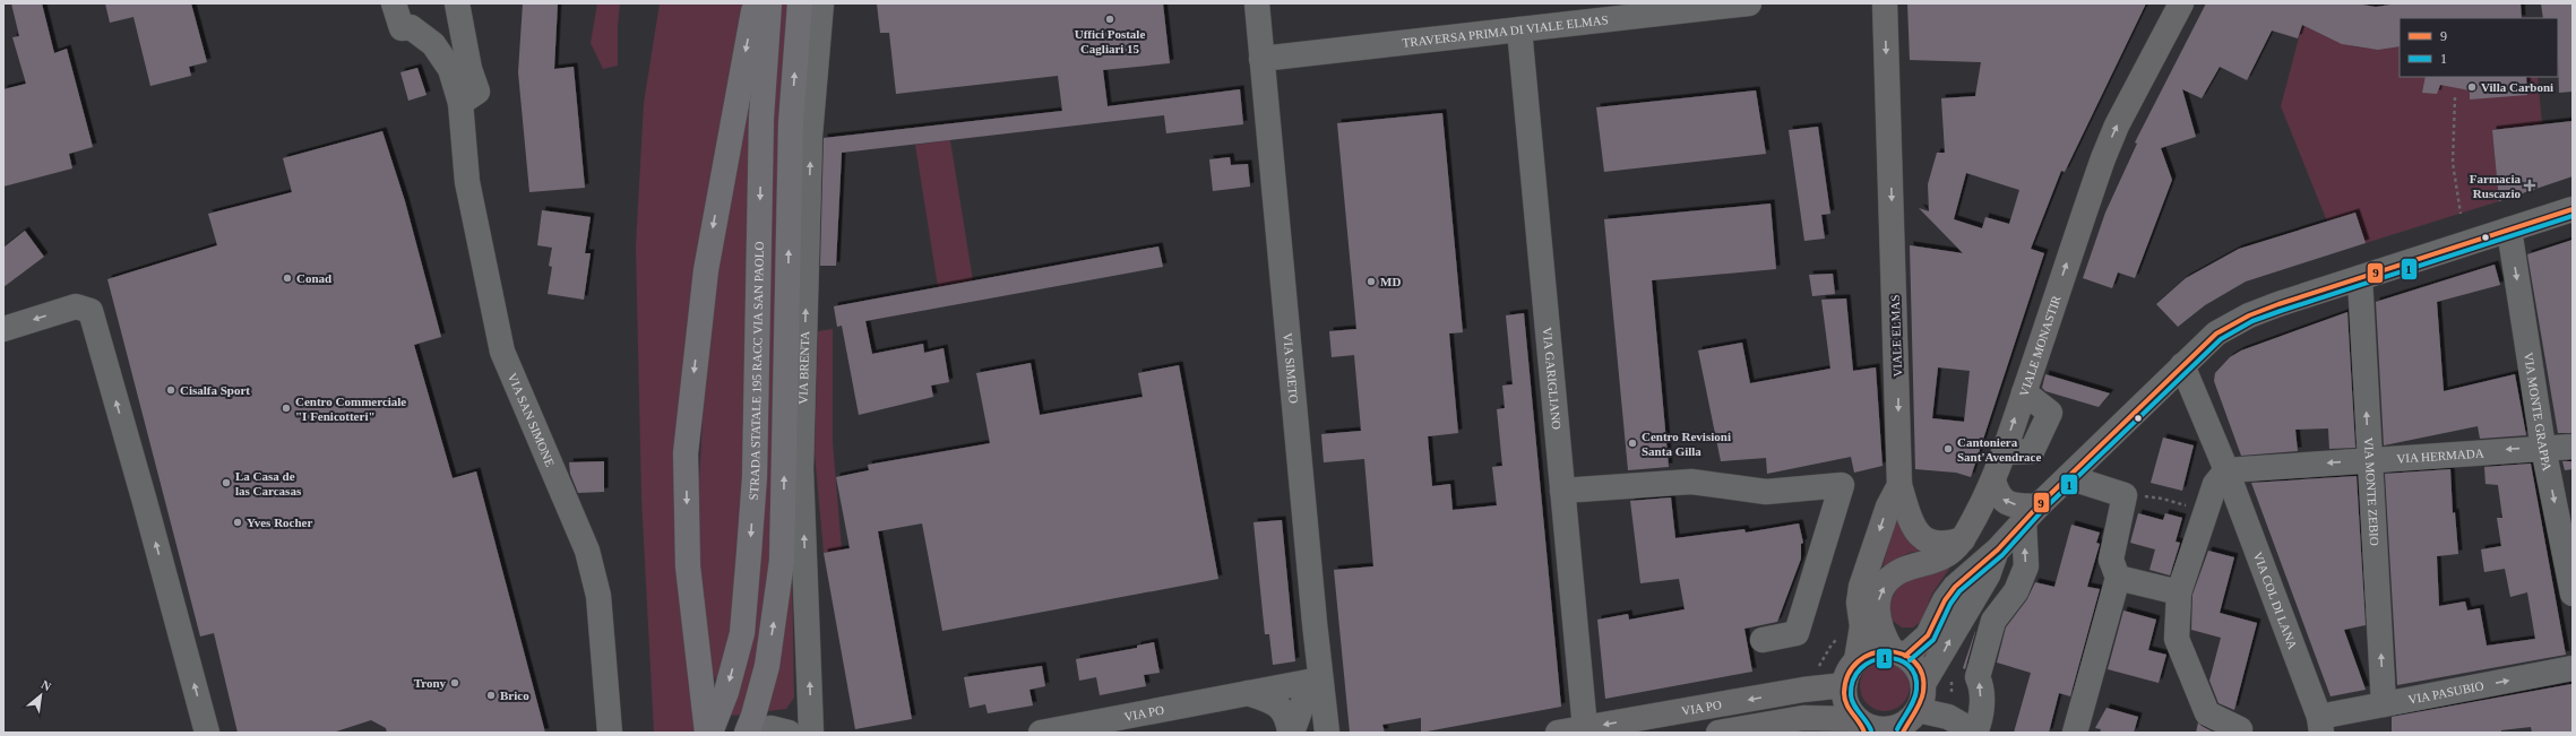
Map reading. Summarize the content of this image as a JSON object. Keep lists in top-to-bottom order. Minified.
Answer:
{"streets":{"highway":["STRADA STATALE 195 RACC VIA SAN PAOLO"],"main road":["VIALE ELMAS","VIALE MONASTIR","VIA PO"],"street":["TRAVERSA PRIMA DI VIALE ELMAS","VIA BRENTA","VIA SIMETO","VIA GARIGLIANO","VIA MONTE GRAPPA","VIA SAN SIMONE","VIA HERMADA","VIA MONTE ZEBIO","VIA COL DI LANA","VIA PASUBIO"]},"crossings":[["TRAVERSA PRIMA DI VIALE ELMAS","VIA SIMETO"],["TRAVERSA PRIMA DI VIALE ELMAS","VIA GARIGLIANO"],["VIALE ELMAS","VIALE MONASTIR"],["VIALE ELMAS","VIA PO"],["VIALE MONASTIR","VIA PO"],["VIA SIMETO","VIA PO"],["VIA GARIGLIANO","VIA PO"],["VIA MONTE GRAPPA","VIA HERMADA"],["VIA HERMADA","VIA MONTE ZEBIO"],["VIA HERMADA","VIA COL DI LANA"],["VIA MONTE ZEBIO","VIA PASUBIO"],["VIA COL DI LANA","VIA PASUBIO"]],"one_way":["VIALE ELMAS","VIALE MONASTIR","VIA BRENTA","VIA MONTE GRAPPA","VIA PASUBIO","VIA PO"],"places":{"other":["Uffici Postale Cagliari 15","Villa Carboni","Conad","MD","Cisalfa Sport","Centro Commerciale \"I Fenicotteri\"","Centro Revisioni Santa Gilla","Cantoniera Sant'Avendrace","La Casa de las Carcasas","Yves Rocher","Trony","Brico"],"health":["Farmacia Ruscazio"]},"lines":["transit line 9","transit line 1"],"legend":["9","1"],"north":"top right"}
